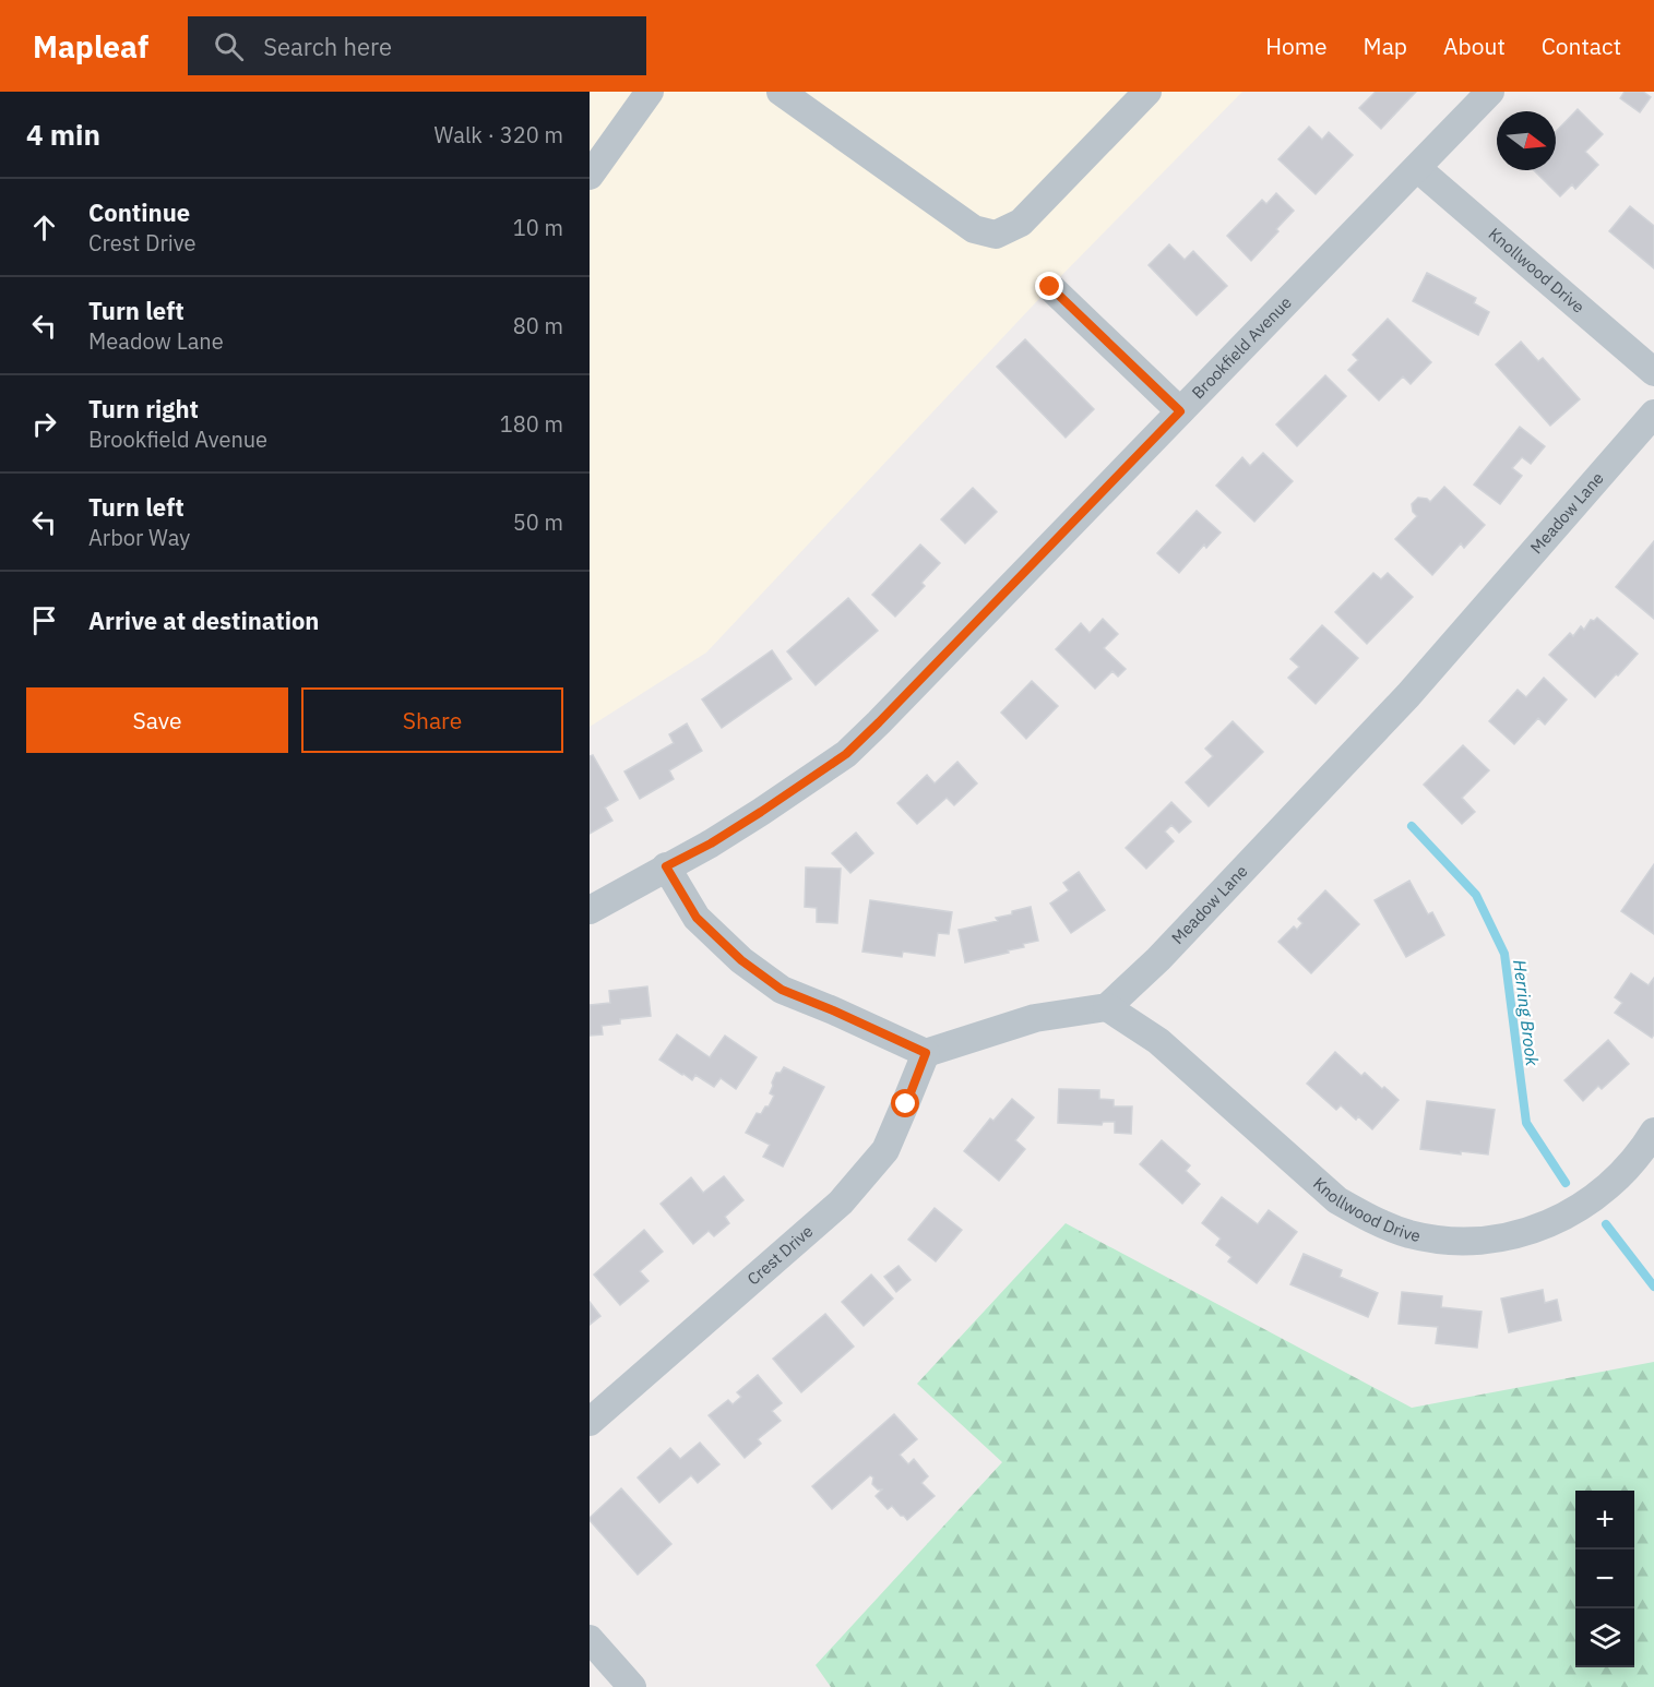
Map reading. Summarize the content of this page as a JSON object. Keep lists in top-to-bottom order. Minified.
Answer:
{"streets":{"street":["Knollwood Drive","Brookfield Avenue","Meadow Lane","Crest Drive"]},"crossings":[["Knollwood Drive","Brookfield Avenue"],["Knollwood Drive","Meadow Lane"]],"water":["Herring Brook"],"north":"right","page":{"header":"Mapleaf","search":"Search here","nav":["Home","Map","About","Contact"],"heading":["4 min","Walk · 320 m"],"list":[["Continue","Crest Drive","10 m"],["Turn left","Meadow Lane","80 m"],["Turn right","Brookfield Avenue","180 m"],["Turn left","Arbor Way","50 m"],"Arrive at destination"],"buttons":["Save","Share"],"map_buttons":["+","−"]}}
